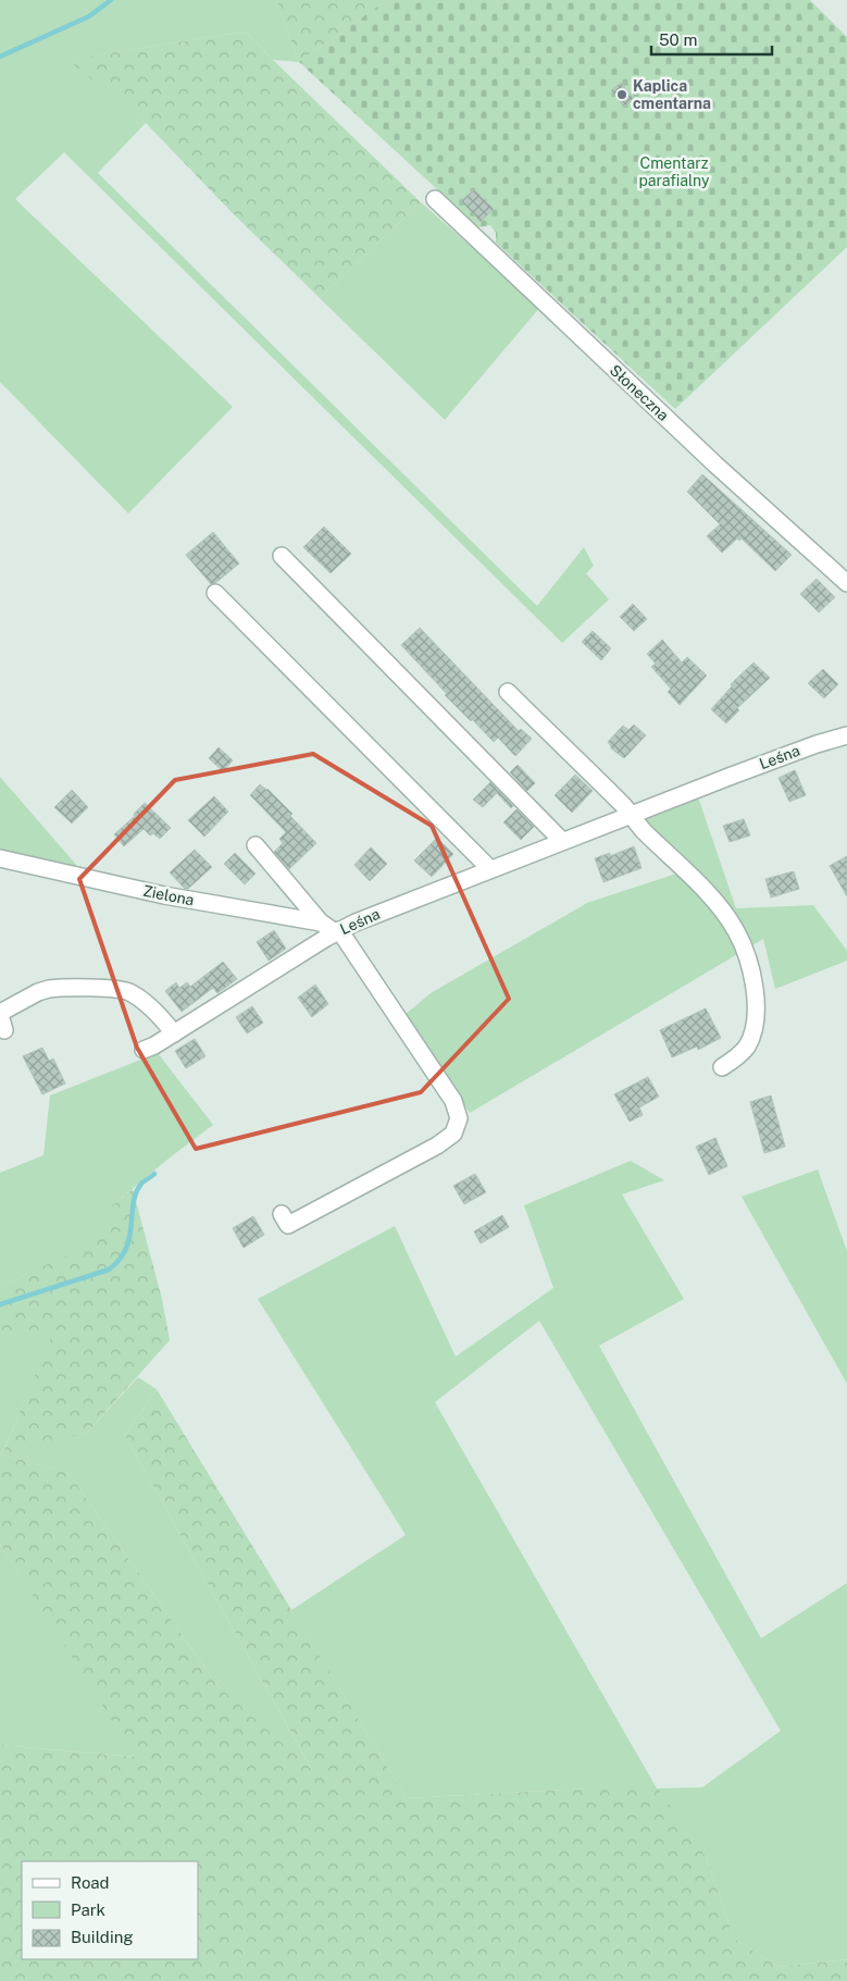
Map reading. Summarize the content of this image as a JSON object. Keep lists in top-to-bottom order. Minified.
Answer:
{"streets":{"street":["Słoneczna","Leśna","Zielona"]},"crossings":[["Leśna","Zielona"]],"parks":["Cmentarz parafialny"],"places":["Kaplica cmentarna"],"legend":["Road","Park","Building"],"scale_bar":"50 m"}
